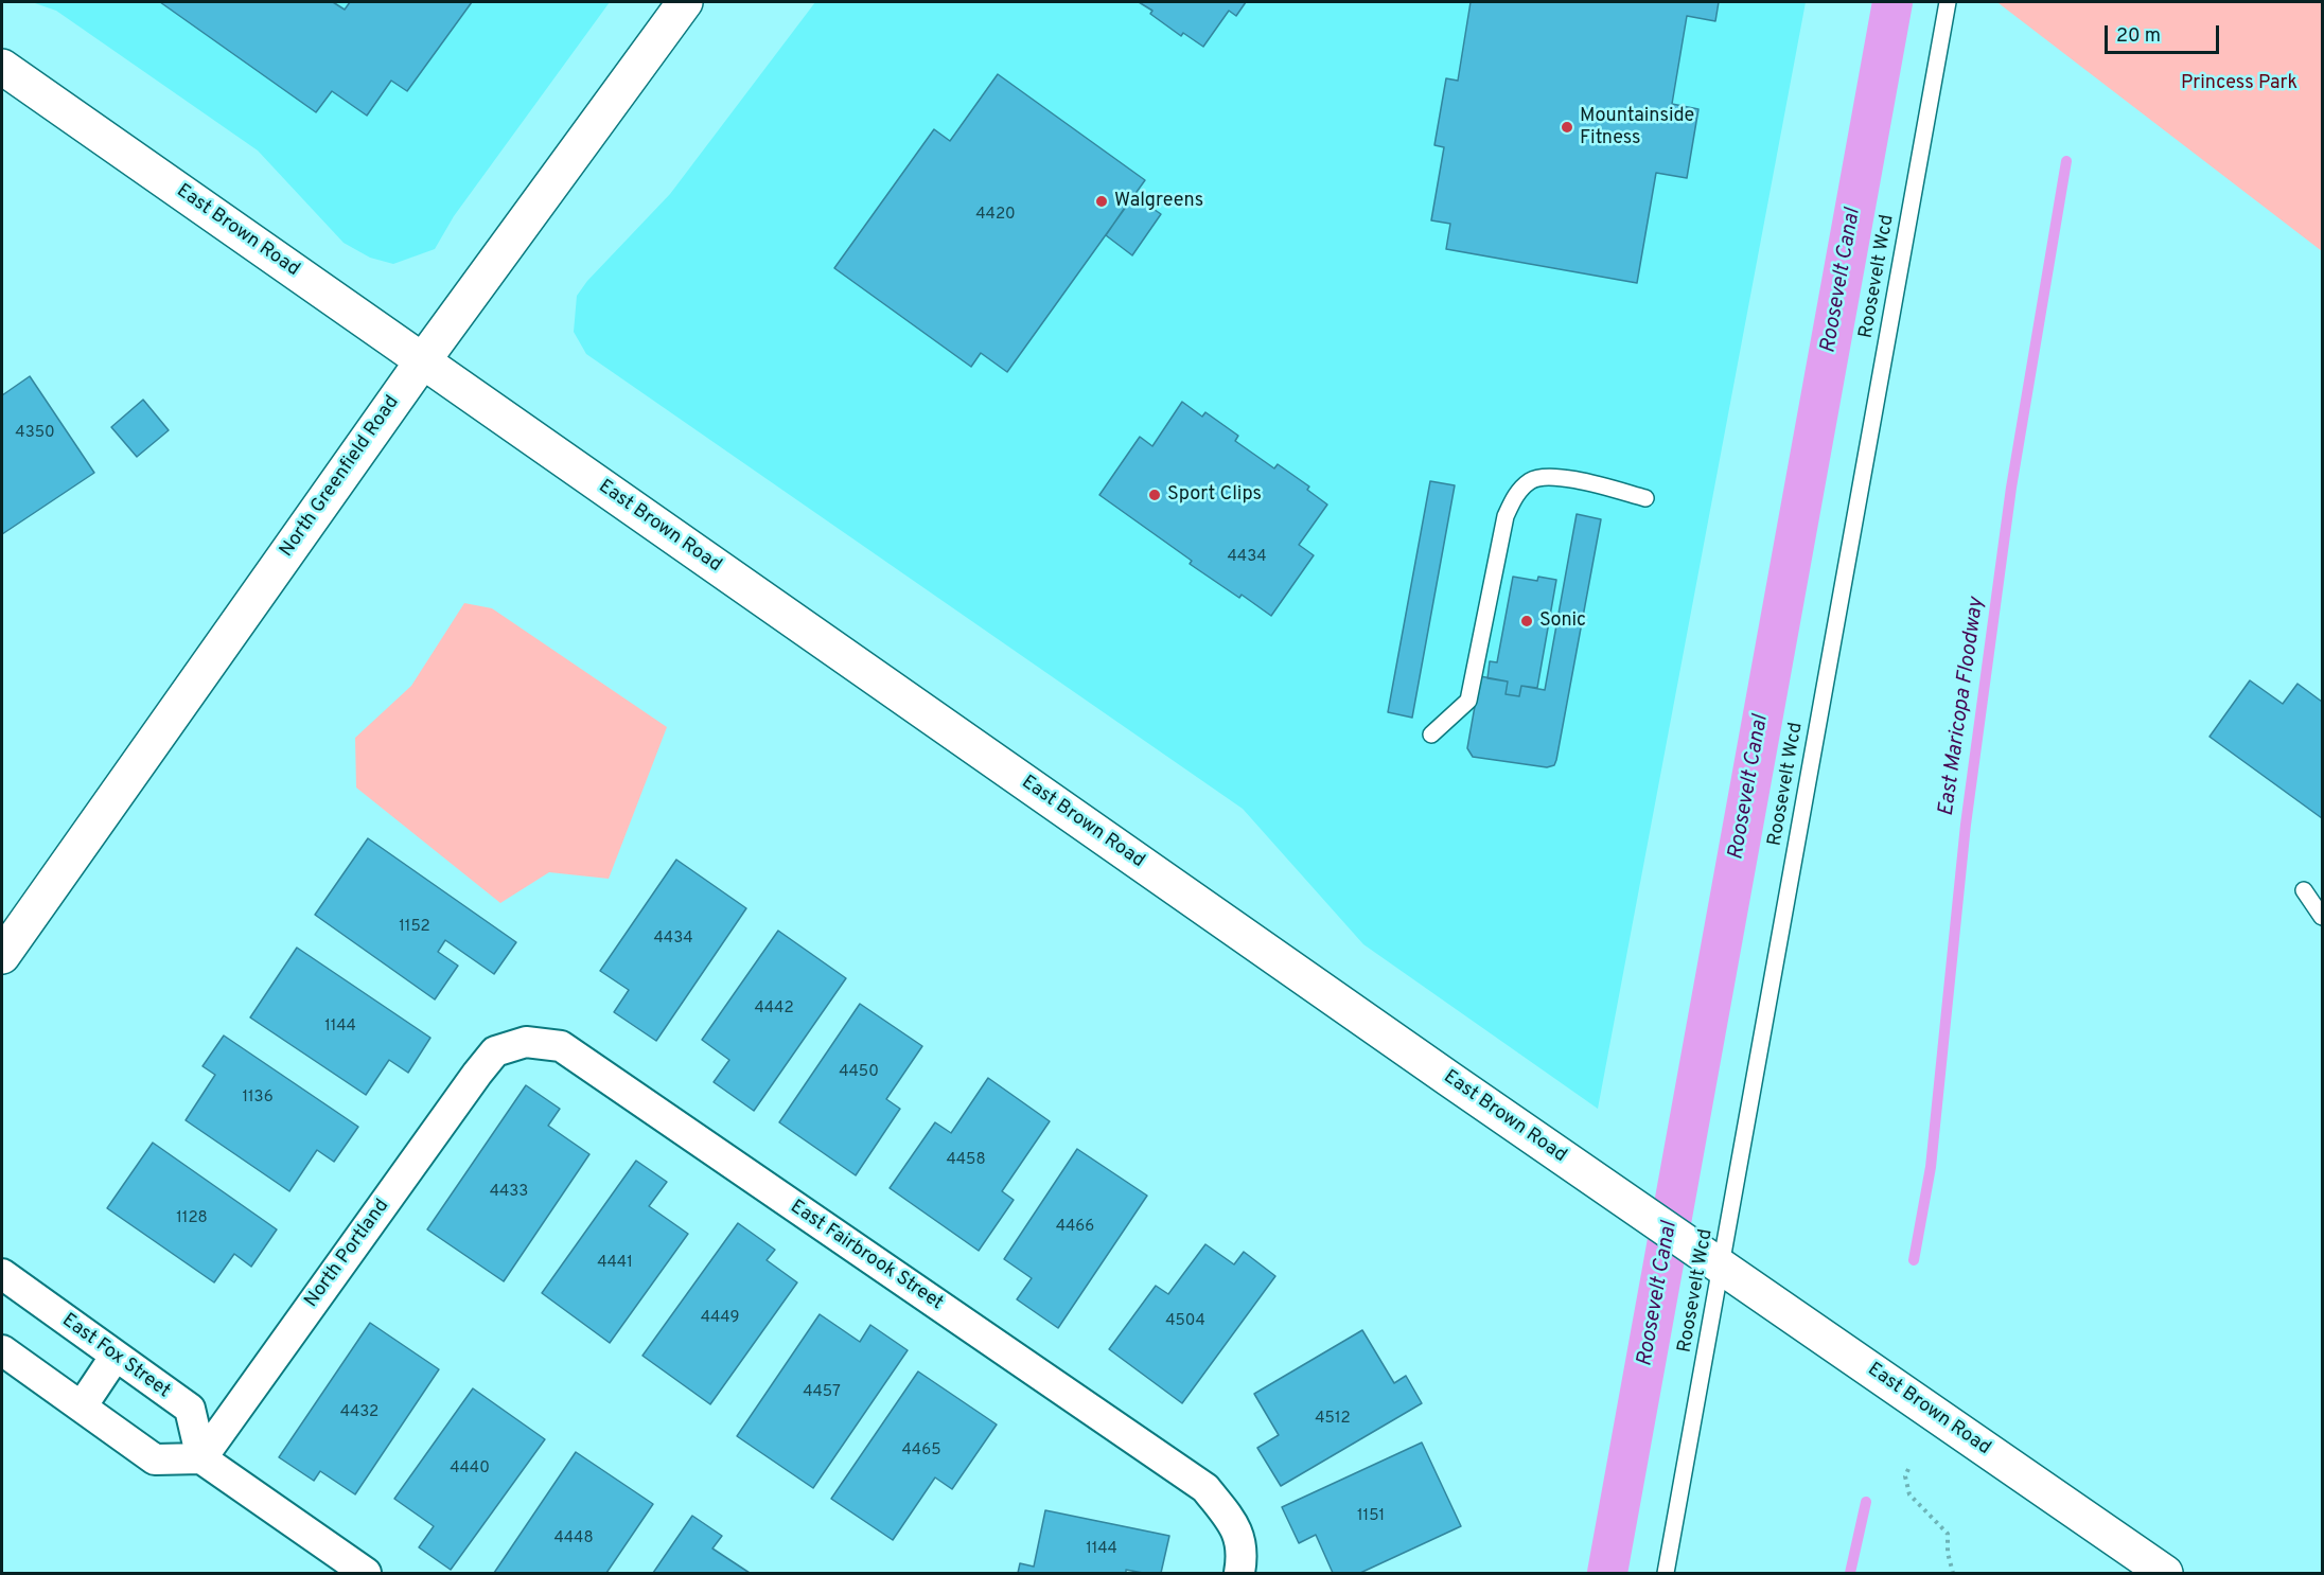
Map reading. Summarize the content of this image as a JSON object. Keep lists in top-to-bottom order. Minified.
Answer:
{"streets":{"main road":["East Brown Road","North Greenfield Road"],"street":["North Portland","East Fairbrook Street","East Fox Street"],"lane":["Roosevelt Wcd"]},"crossings":[["East Brown Road","Roosevelt Wcd"],["East Brown Road","North Greenfield Road"],["North Portland","East Fairbrook Street"],["North Portland","East Fox Street"]],"water":["Roosevelt Canal","East Maricopa Floodway"],"parks":["Princess Park"],"places":["Mountainside Fitness","Walgreens","Sport Clips","Sonic"],"house_numbers":["4420","4350","4434","1152","4434","4442","1144","4450","1136","4458","4433","1128","4466","4441","4449","4504","4457","4432","4512","4465","4440","1151","4448","1144"],"scale_bar":"20 m"}
